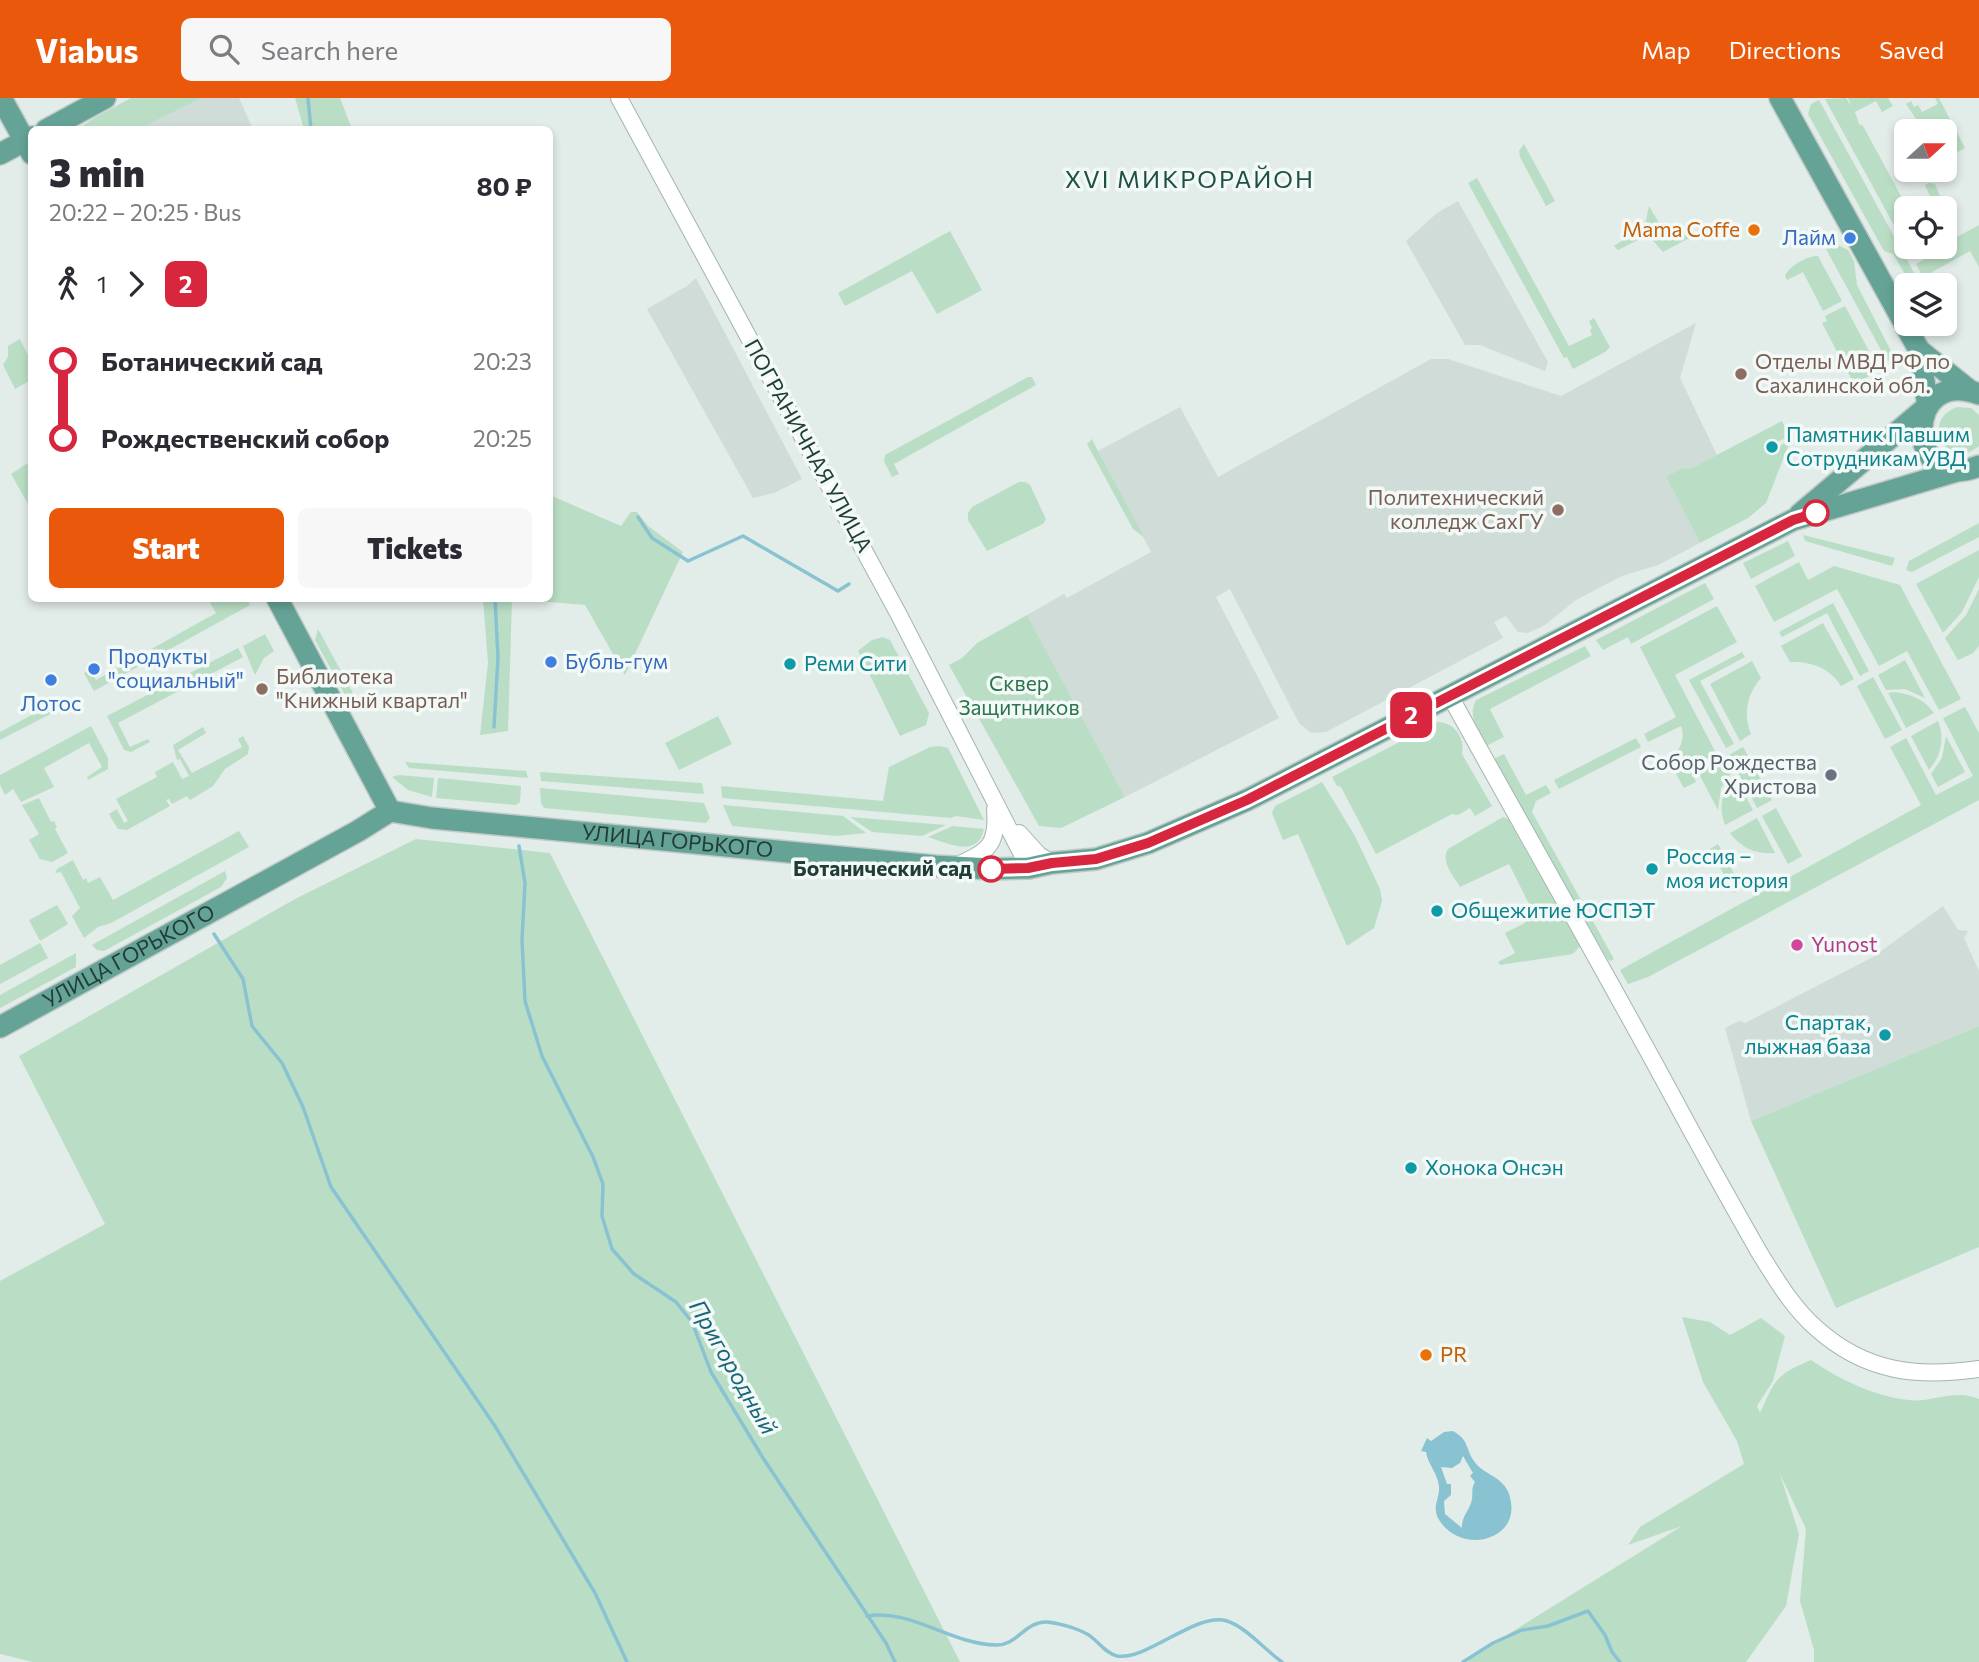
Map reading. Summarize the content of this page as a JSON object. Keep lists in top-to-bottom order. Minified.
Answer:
{"streets":{"main road":["УЛИЦА ГОРЬКОГО"],"street":["ПОГРАНИЧНАЯ УЛИЦА"]},"crossings":[["ПОГРАНИЧНАЯ УЛИЦА","УЛИЦА ГОРЬКОГО"]],"districts":["XVI МИКРОРАЙОН"],"water":["Пригородный"],"parks":["Сквер Защитников"],"places":["Mama Coffe","Лайм","Отделы МВД РФ по Сахалинской обл.","Памятник Павшим Сотрудникам УВД","Политехнический колледж СахГУ","Бубль-гум","Реми Сити","Продукты \"социальный\"","Лотос","Библиотека \"Книжный квартал\"","Собор Рождества Христова","Ботанический сад","Россия – моя история","Общежитие ЮСПЭТ","Yunost","Спартак, лыжная база","Хонока Онсэн","PR"],"lines":["bus line 2"],"north":"right","page":{"header":"Viabus","search":"Search here","nav":["Map","Directions","Saved"],"on_map":"2","heading":["3 min","20:22 – 20:25 · Bus","80 ₽"],"legs":["1","2"],"list":[{"name":"Ботанический сад","value":"20:23"},{"name":"Рождественский собор","value":"20:25"}],"buttons":["Start","Tickets"]}}
